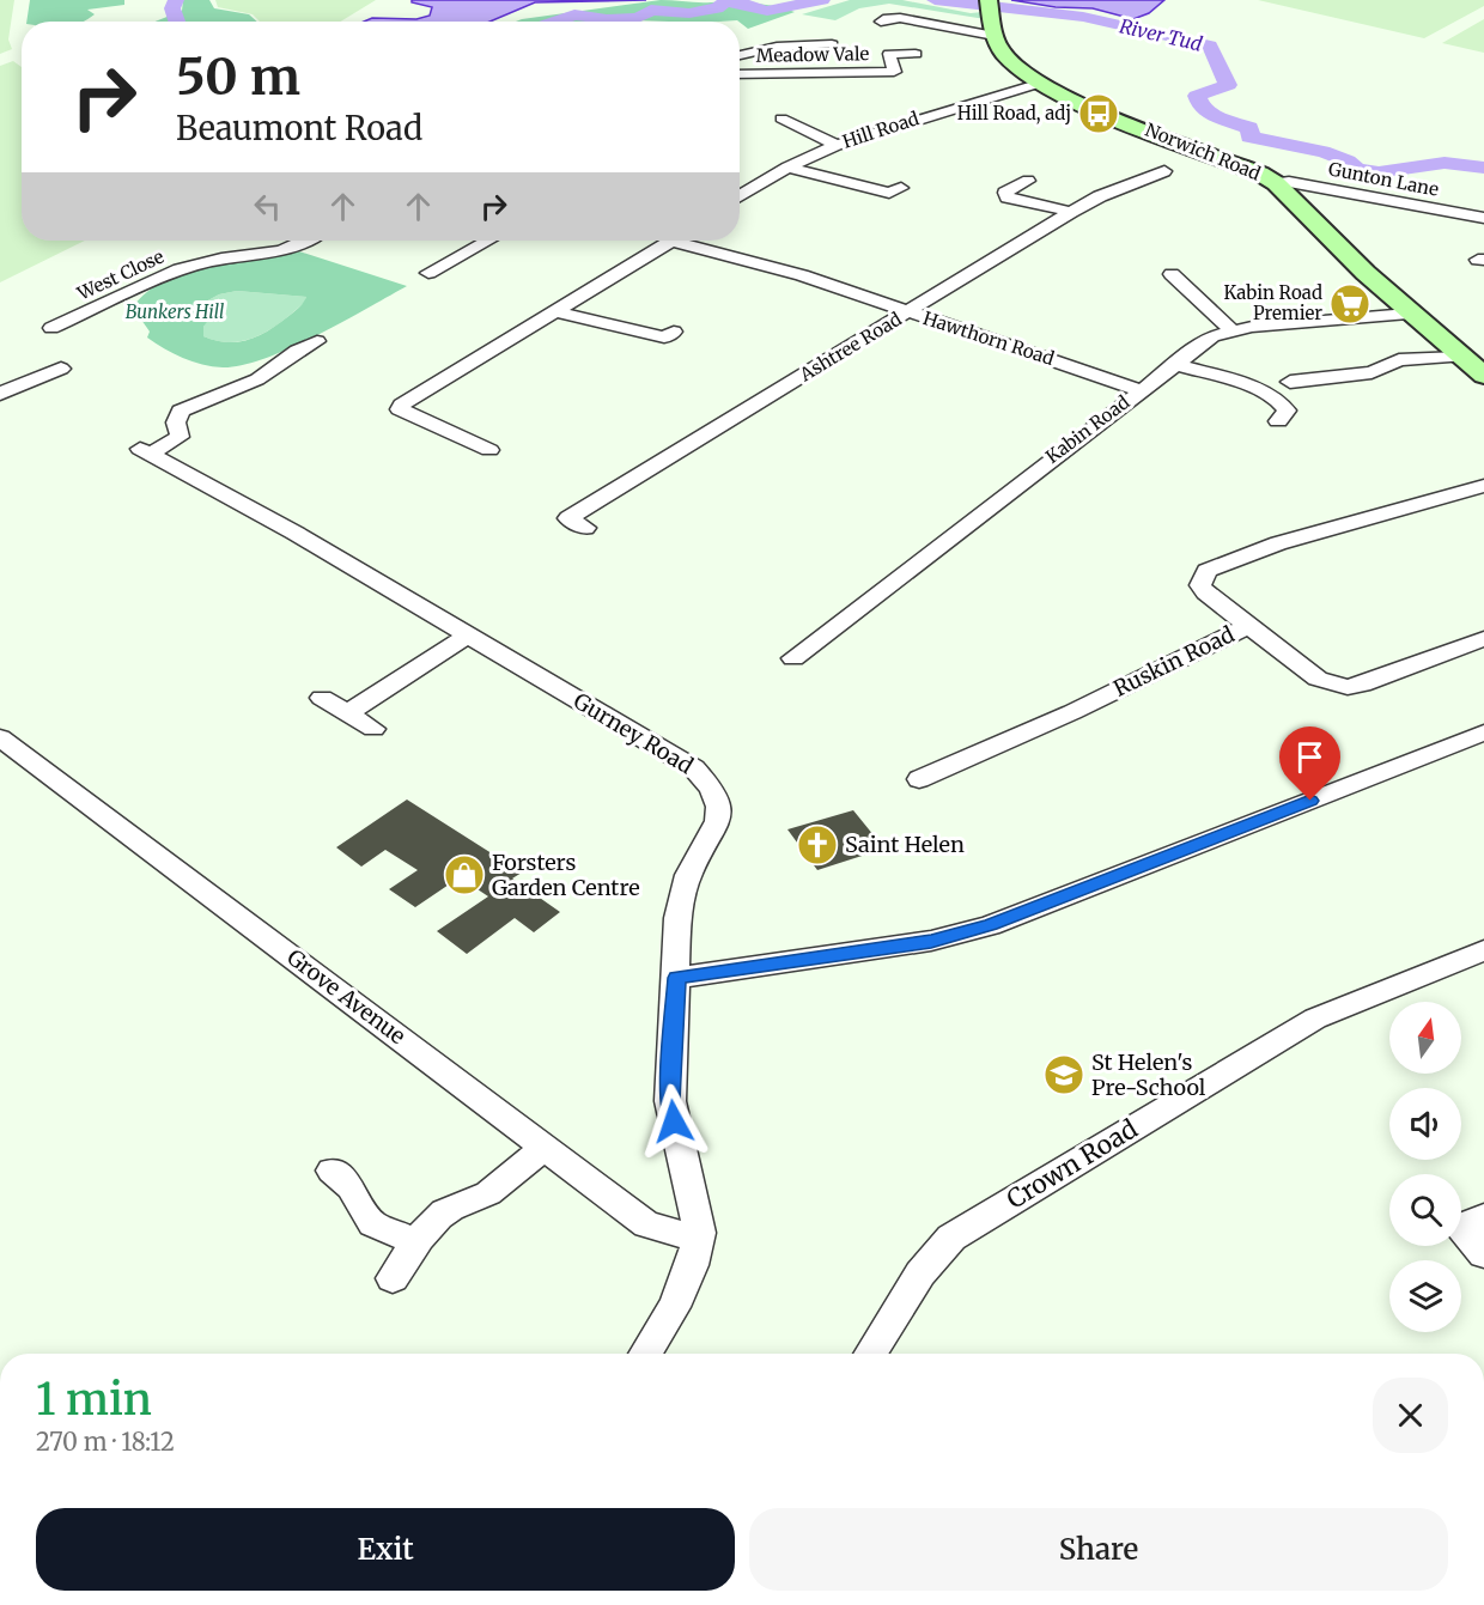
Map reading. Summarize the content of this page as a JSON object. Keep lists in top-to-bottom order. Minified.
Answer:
{"streets":{"street":["Meadow Vale","Hill Road","Norwich Road","Gunton Lane","West Close","Hawthorn Road","Ashtree Road","Kabin Road","Ruskin Road","Gurney Road","Grove Avenue","Crown Road"]},"crossings":[["Hill Road","Norwich Road"],["Norwich Road","Gunton Lane"],["Norwich Road","Kabin Road"],["Hawthorn Road","Ashtree Road"],["Hawthorn Road","Kabin Road"],["Gurney Road","Grove Avenue"]],"water":["River Tud"],"parks":["Bunkers Hill"],"places":{"bus stop":["Hill Road, adj"],"supermarket":["Kabin Road Premier"],"church":["Saint Helen"],"shop":["Forsters Garden Centre"],"school or university":["St Helen's Pre-School"]},"north":"top","page":{"turn":["50 m","Beaumont Road"],"heading":["1 min","270 m · 18:12"],"buttons":["Exit","Share"]}}
